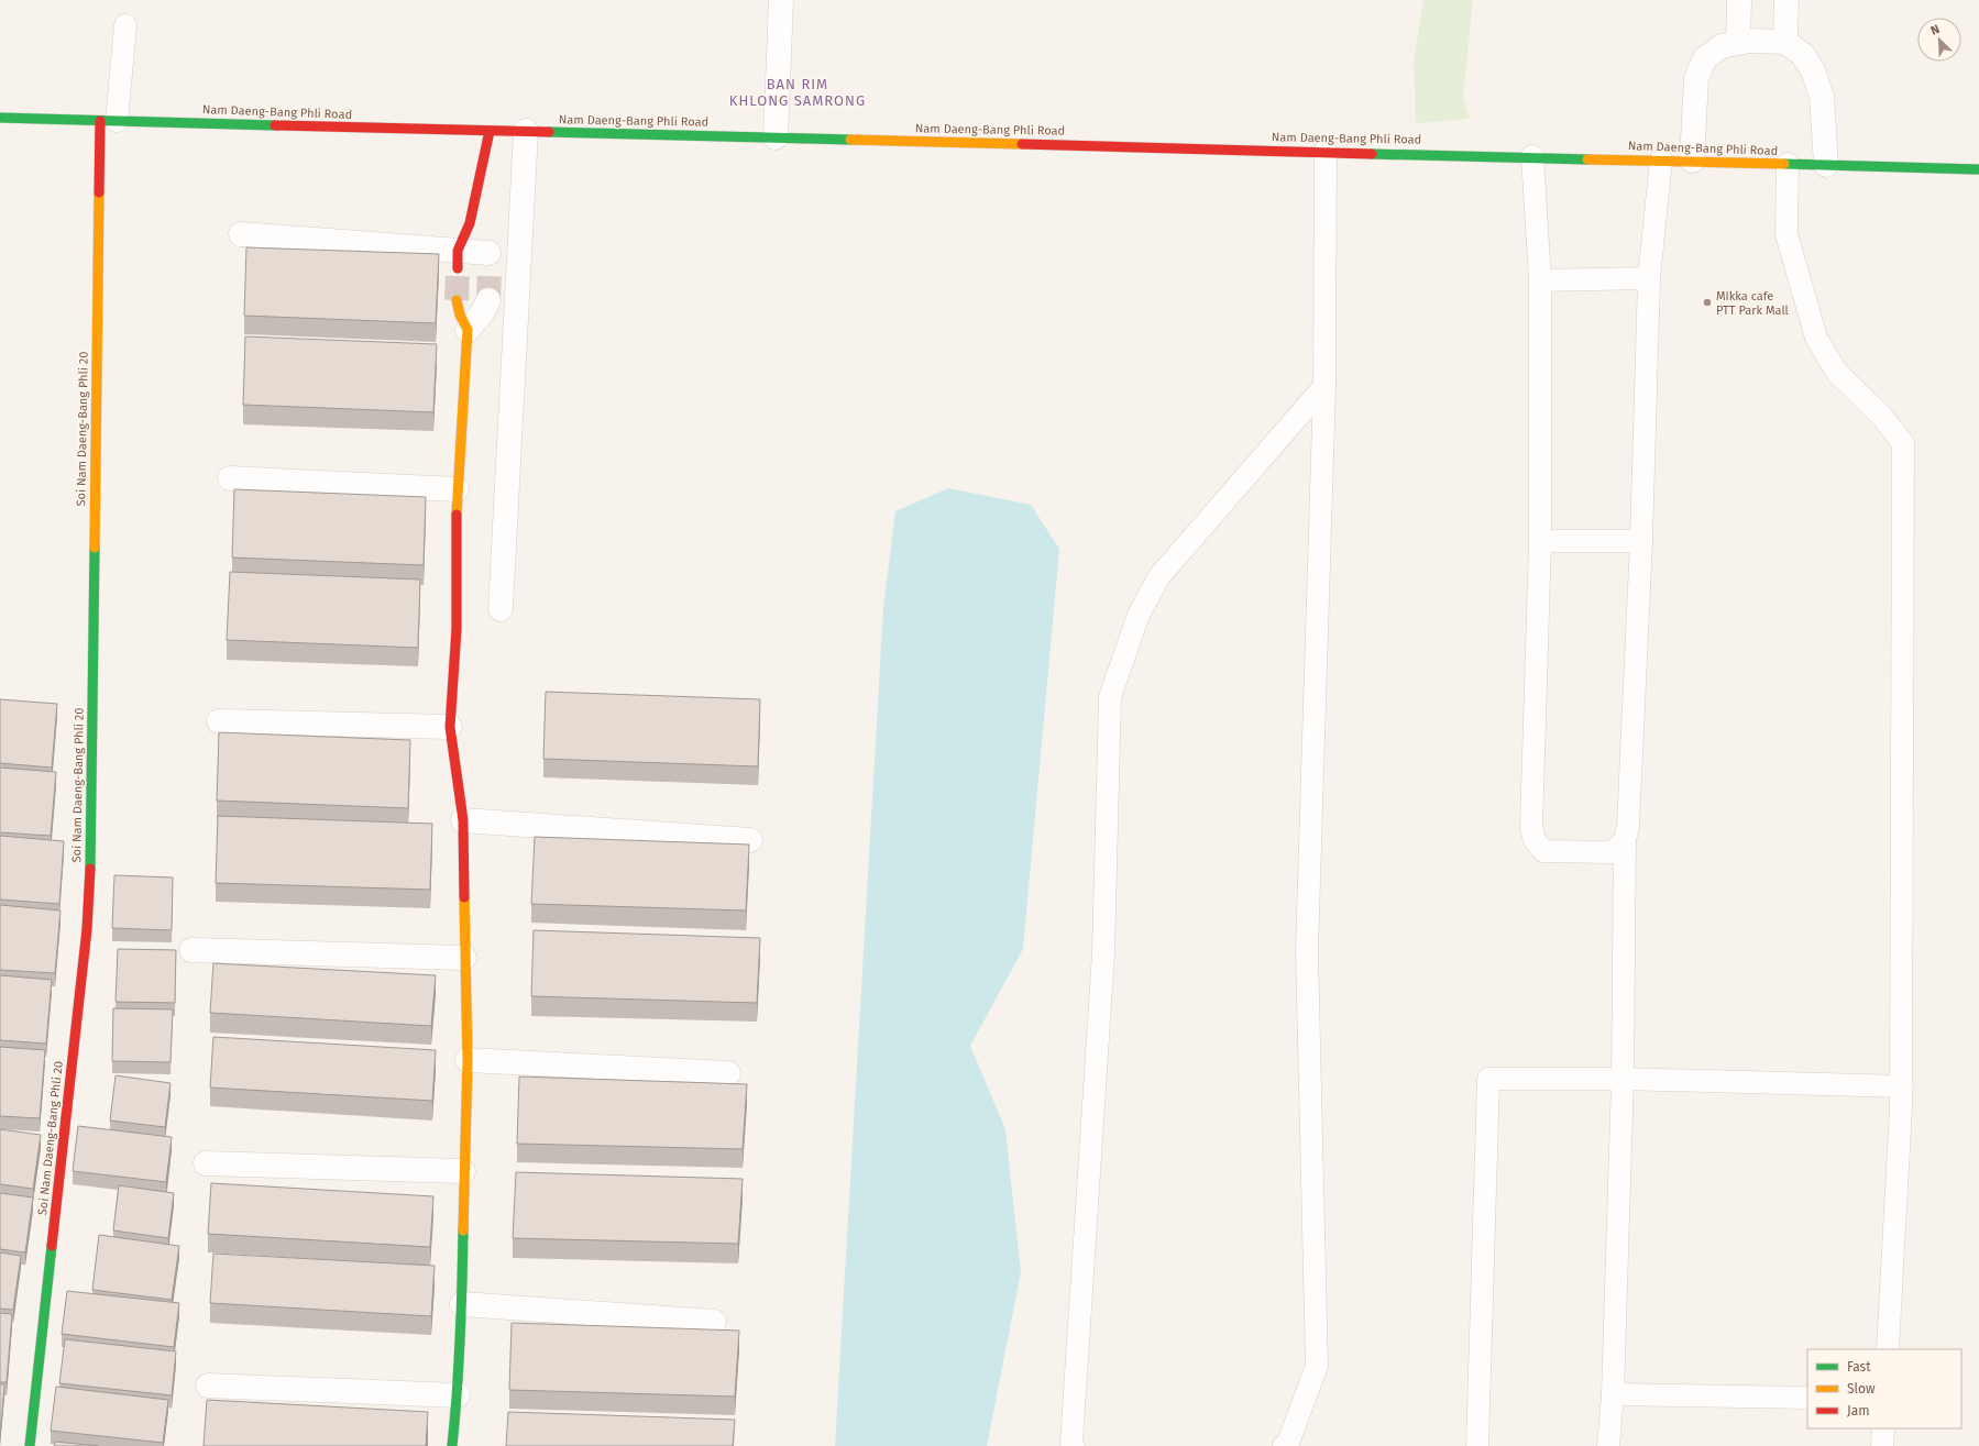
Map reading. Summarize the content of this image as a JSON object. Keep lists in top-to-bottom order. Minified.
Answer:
{"streets":{"street":["Nam Daeng-Bang Phli Road","Soi Nam Daeng-Bang Phli 20"]},"crossings":[["Nam Daeng-Bang Phli Road","Soi Nam Daeng-Bang Phli 20"]],"districts":["BAN RIM KHLONG SAMRONG"],"places":["Mikka cafe PTT Park Mall"],"legend":["Fast","Slow","Jam"],"north":"top left"}
